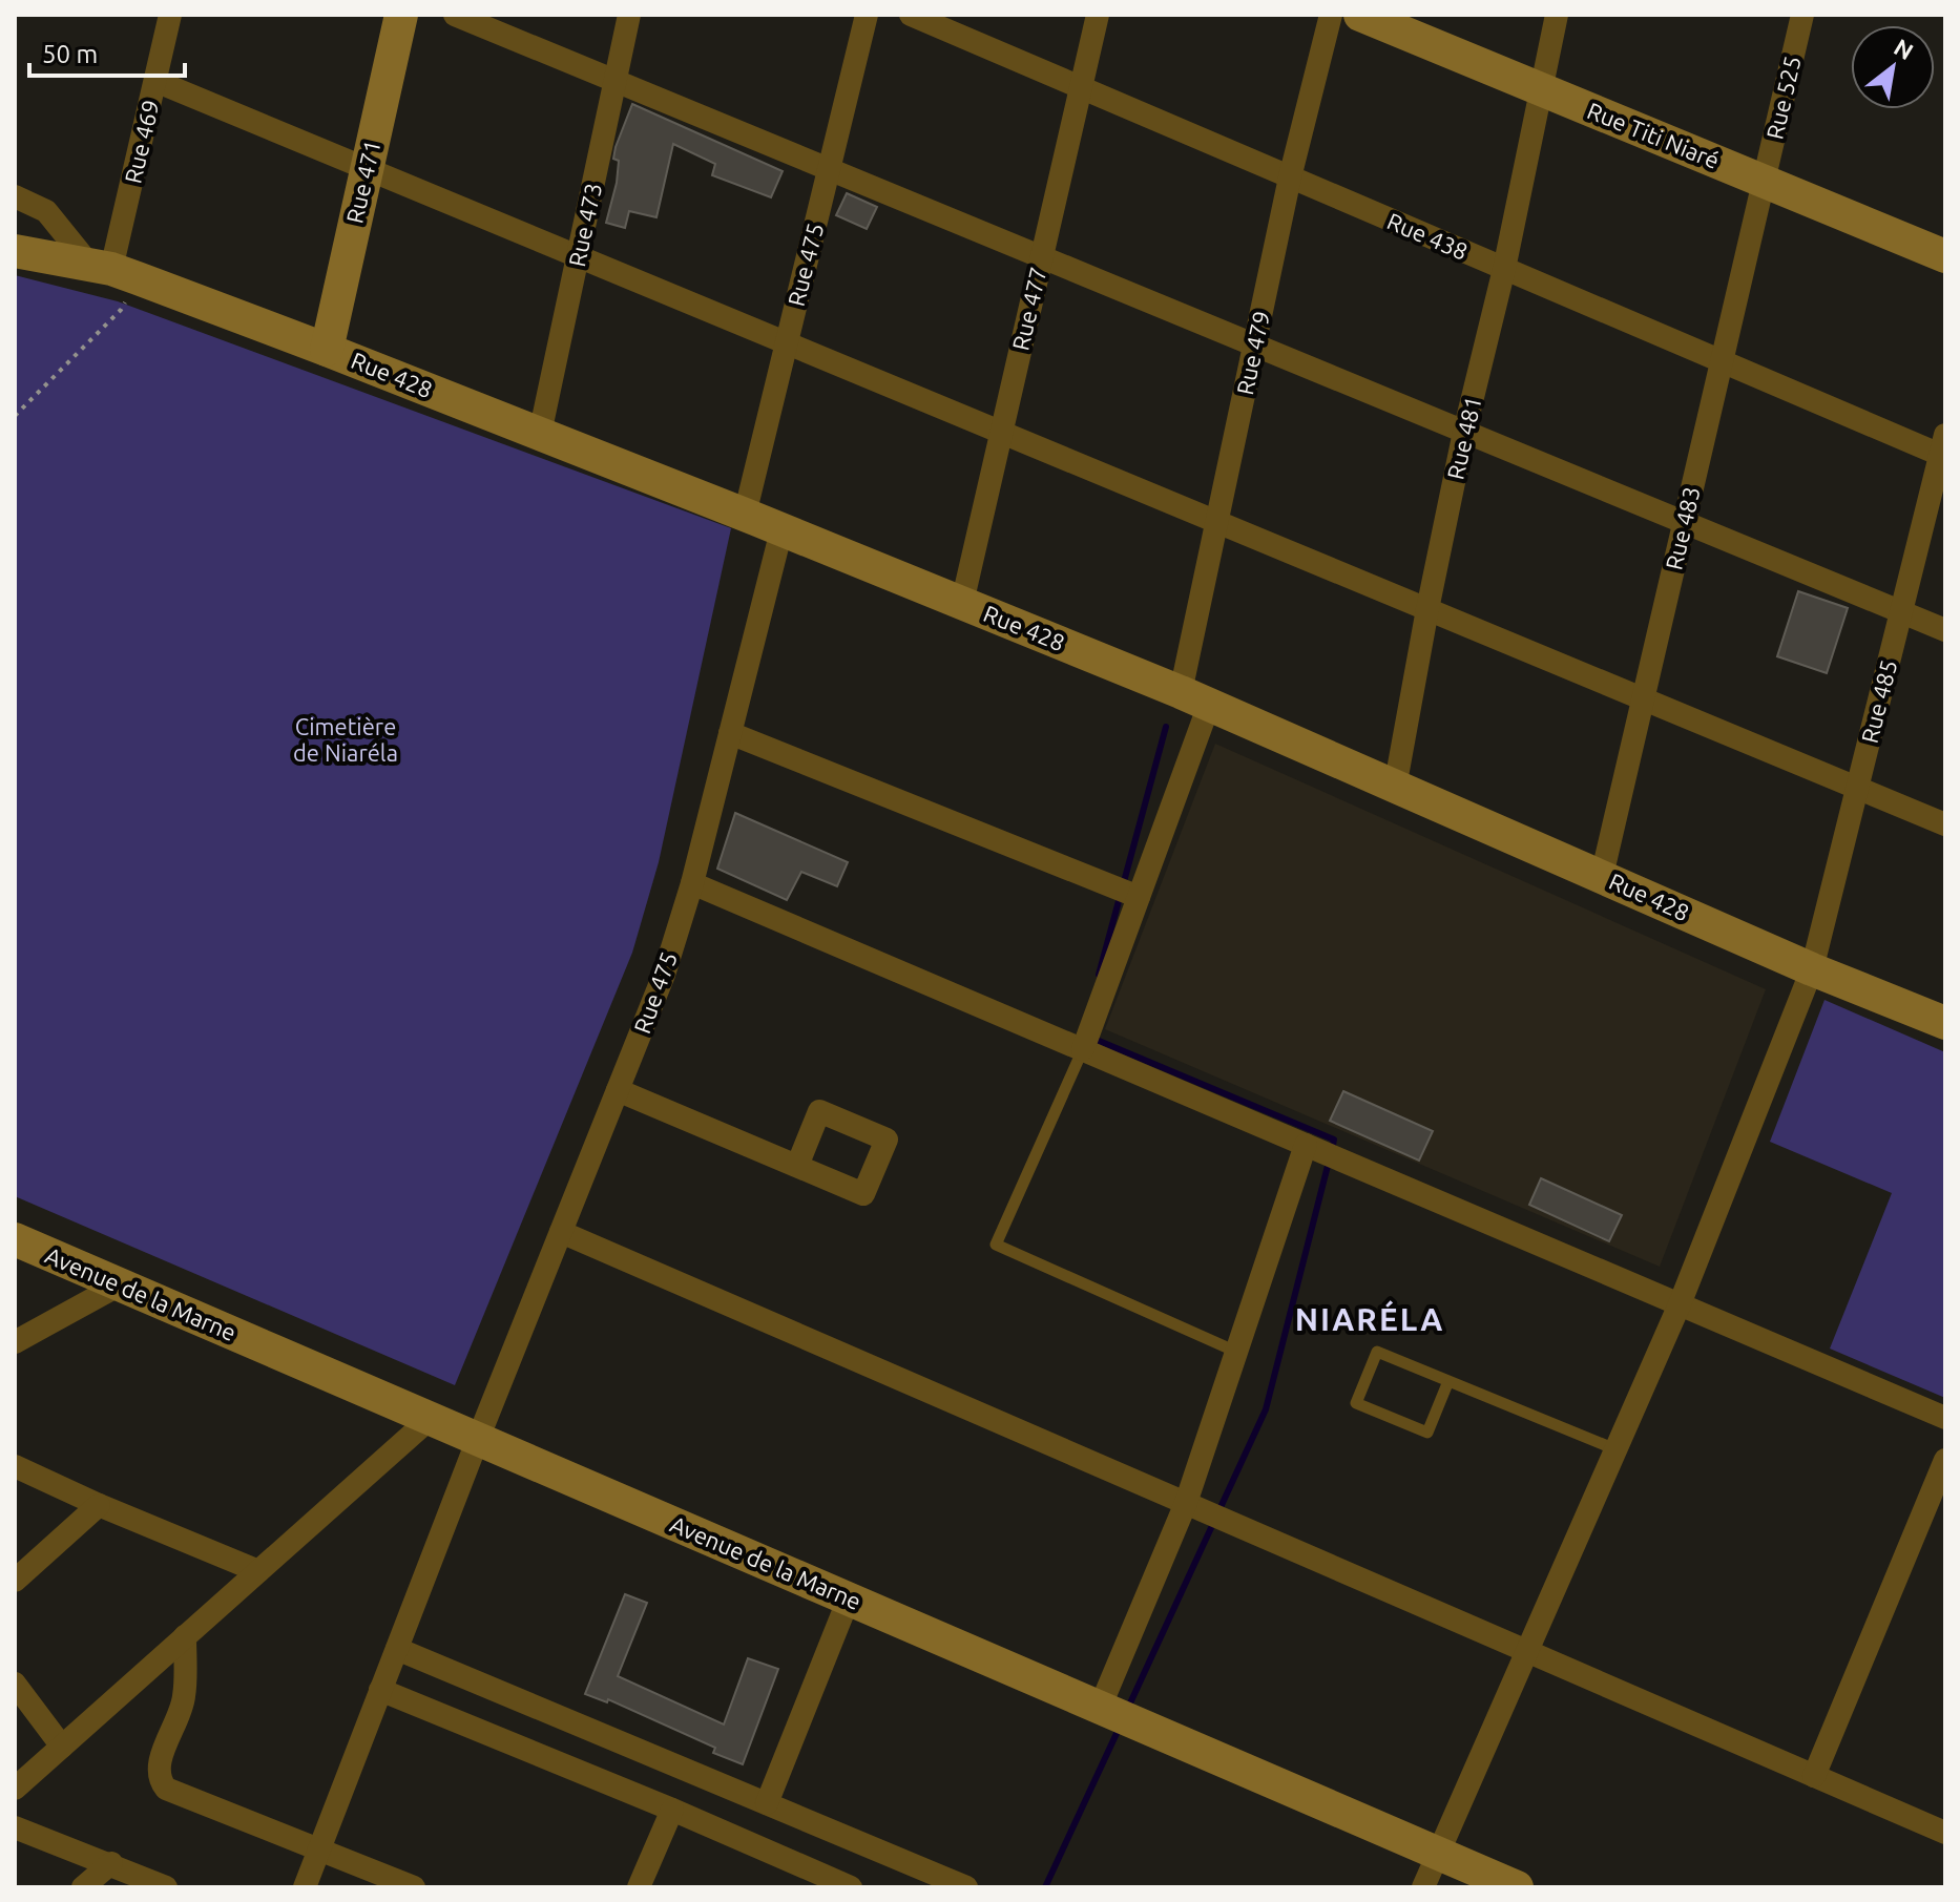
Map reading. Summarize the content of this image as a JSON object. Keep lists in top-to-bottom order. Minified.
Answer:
{"streets":{"street":["Rue 525","Rue Titi Niaré","Rue 469","Rue 471","Rue 473","Rue 438","Rue 475","Rue 477","Rue 479","Rue 428","Rue 481","Rue 483","Rue 485","Avenue de la Marne"]},"crossings":[["Rue 525","Rue Titi Niaré"],["Rue 525","Rue 483"],["Rue Titi Niaré","Rue 481"],["Rue Titi Niaré","Rue 483"],["Rue 469","Rue 428"],["Rue 471","Rue 428"],["Rue 473","Rue 428"],["Rue 438","Rue 477"],["Rue 438","Rue 479"],["Rue 438","Rue 481"],["Rue 438","Rue 483"],["Rue 438","Rue 485"],["Rue 475","Rue 428"],["Rue 475","Avenue de la Marne"],["Rue 477","Rue 428"],["Rue 479","Rue 428"],["Rue 428","Rue 481"],["Rue 428","Rue 483"],["Rue 428","Rue 485"],["Rue 485","Avenue de la Marne"]],"districts":["NIARÉLA"],"parks":["Cimetière de Niaréla"],"scale_bar":"50 m","north":"top right"}
